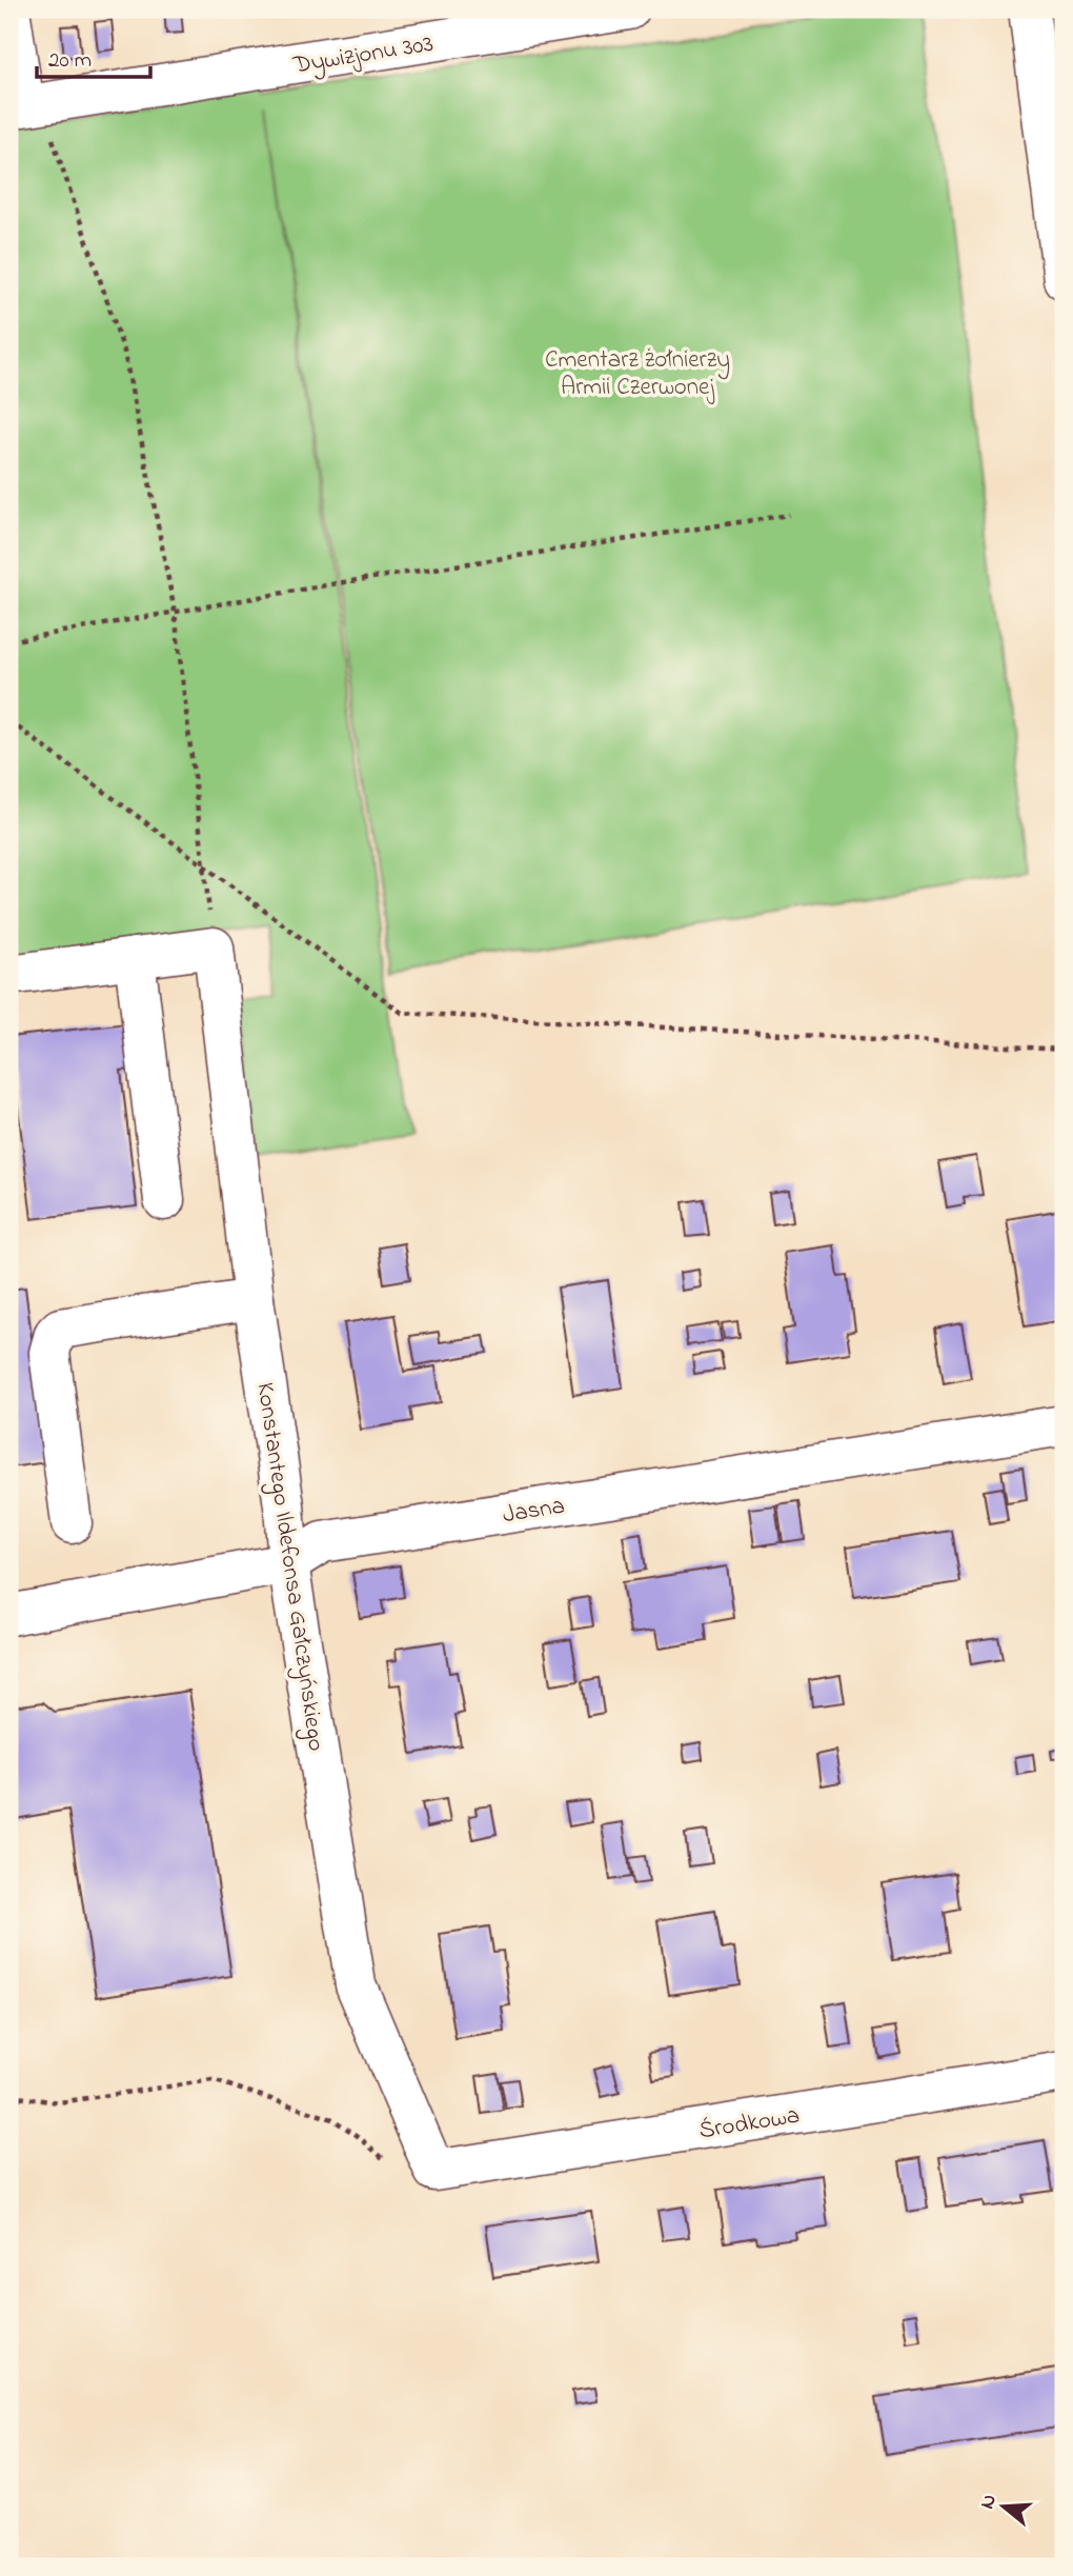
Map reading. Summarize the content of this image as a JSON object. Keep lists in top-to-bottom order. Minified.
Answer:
{"streets":{"street":["Dywizjonu 303","Jasna","Konstantego Ildefonsa Gałczyńskiego","Środkowa"]},"crossings":[["Jasna","Konstantego Ildefonsa Gałczyńskiego"],["Konstantego Ildefonsa Gałczyńskiego","Środkowa"]],"parks":["Cmentarz żołnierzy Armii Czerwonej"],"scale_bar":"20 m","north":"left"}
